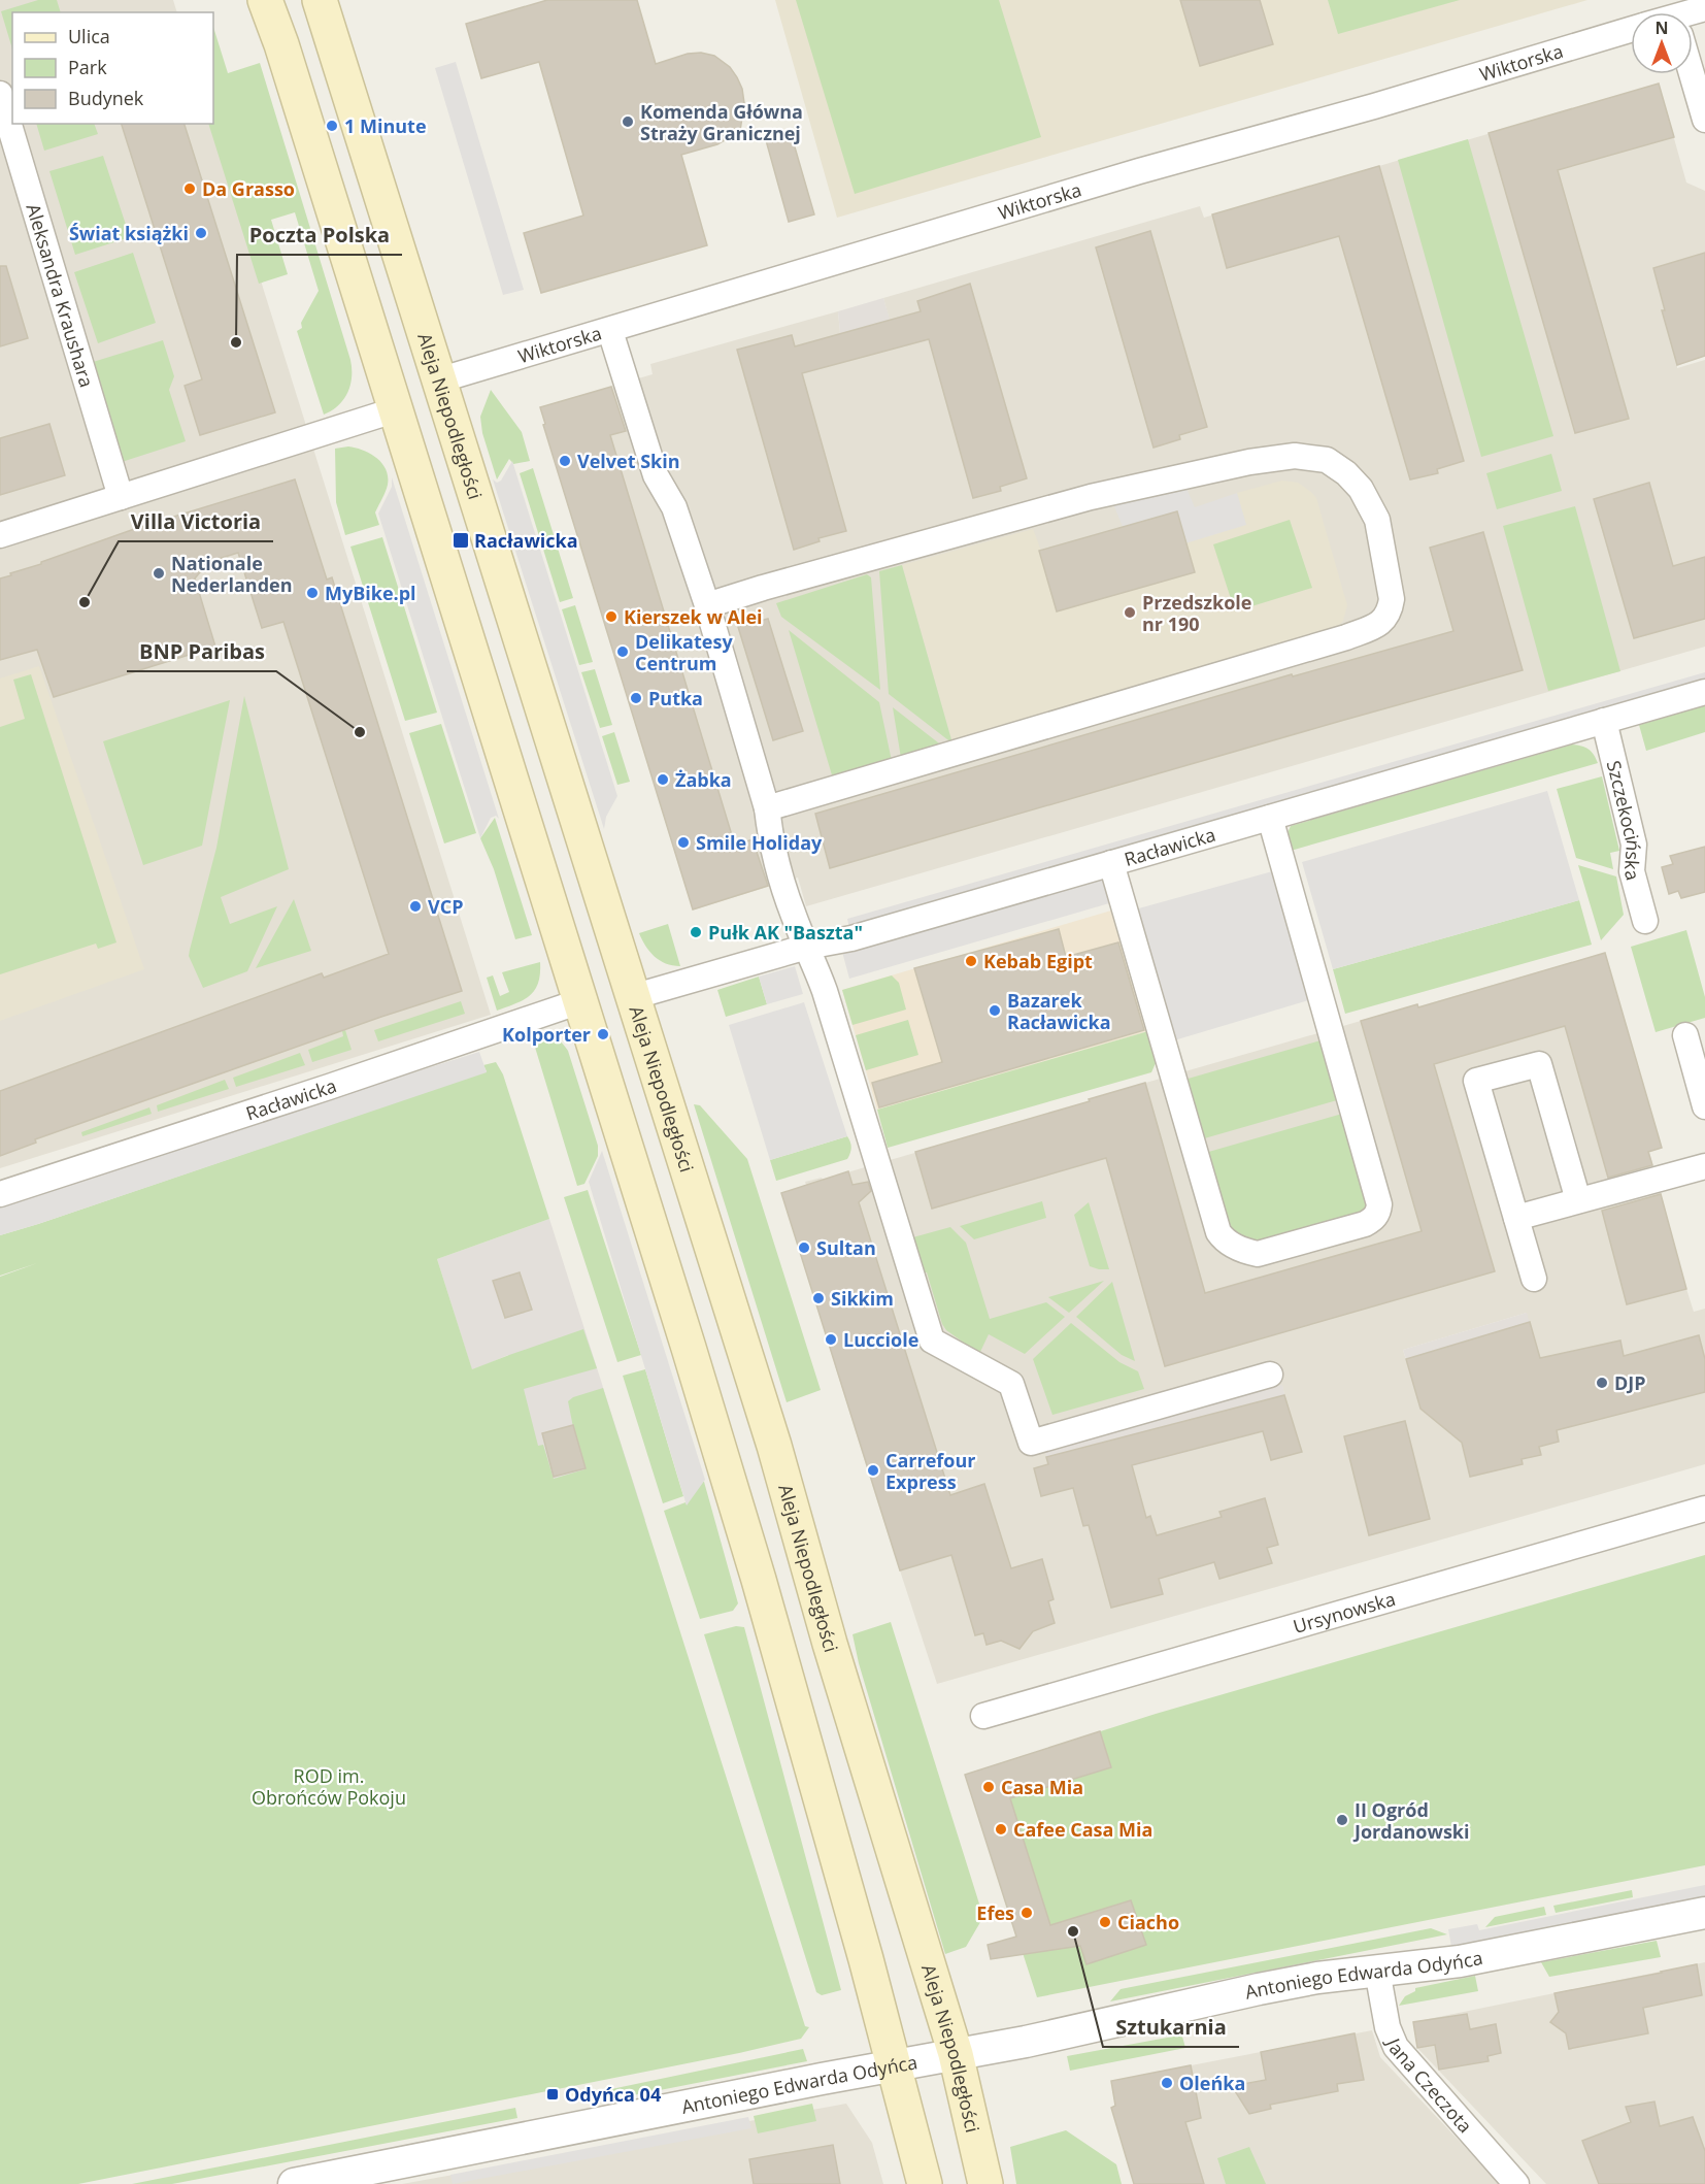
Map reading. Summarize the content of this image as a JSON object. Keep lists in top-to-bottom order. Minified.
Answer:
{"streets":{"main road":["Aleja Niepodległości"],"street":["Wiktorska","Aleksandra Kraushara","Szczekocińska","Racławicka","Ursynowska","Antoniego Edwarda Odyńca","Jana Czeczota"]},"crossings":[["Wiktorska","Aleja Niepodległości"],["Aleja Niepodległości","Racławicka"],["Aleja Niepodległości","Antoniego Edwarda Odyńca"],["Szczekocińska","Racławicka"],["Antoniego Edwarda Odyńca","Jana Czeczota"]],"parks":["ROD im. Obrońców Pokoju"],"places":{"other":["Komenda Główna Straży Granicznej","1 Minute","Da Grasso","Świat książki","Poczta Polska","Velvet Skin","Nationale Nederlanden","MyBike.pl","Villa Victoria","Przedszkole nr 190","Kierszek w Alei","Delikatesy Centrum","Putka","BNP Paribas","Żabka","Smile Holiday","VCP","Pułk AK \"Baszta\"","Kebab Egipt","Bazarek Racławicka","Kolporter","Sultan","Sikkim","Lucciole","DJP","Carrefour Express","Casa Mia","II Ogród Jordanowski","Cafee Casa Mia","Efes","Ciacho","Sztukarnia","Oleńka"],"transit":["Racławicka","Odyńca 04"]},"legend":["Ulica","Park","Budynek"],"north":"top"}
